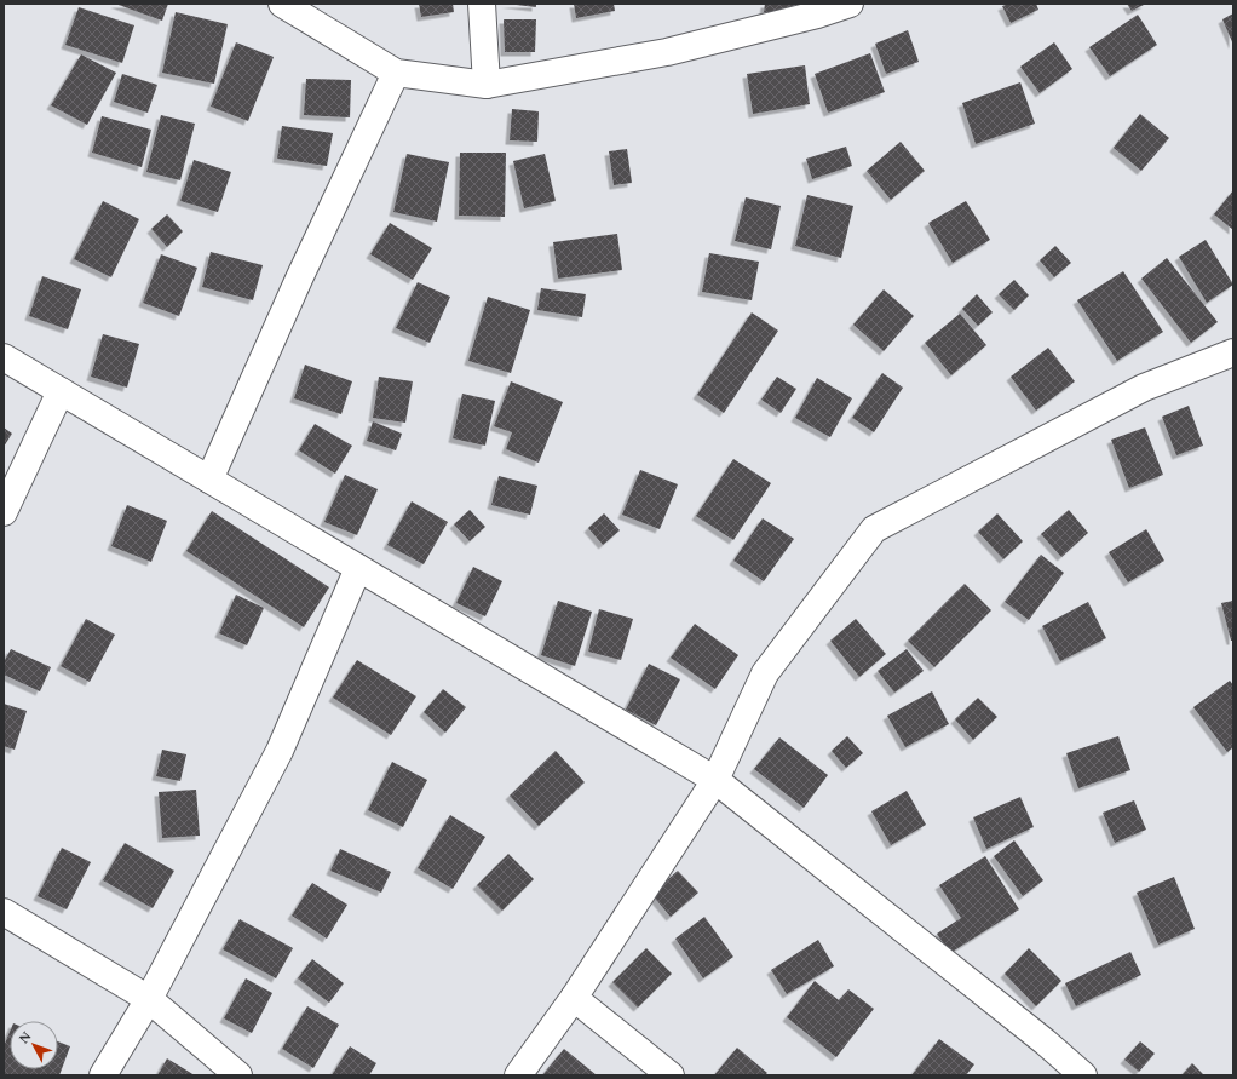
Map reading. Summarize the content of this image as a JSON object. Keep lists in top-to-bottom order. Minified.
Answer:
{"north":"top left"}
